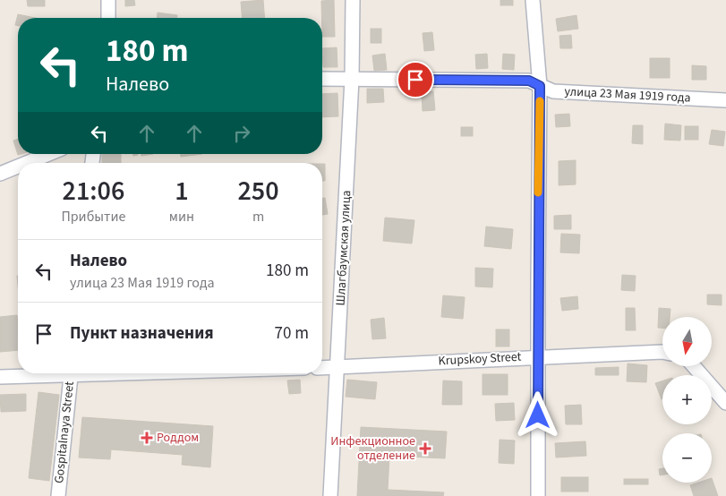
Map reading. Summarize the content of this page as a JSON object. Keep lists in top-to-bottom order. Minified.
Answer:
{"streets":{"street":["улица 23 Мая 1919 года","Шлагбаумская улица","Krupskoy Street","Gospitalnaya Street"]},"crossings":[["улица 23 Мая 1919 года","Шлагбаумская улица"],["Шлагбаумская улица","Krupskoy Street"]],"places":{"health":["Роддом","Инфекционное отделение"]},"north":"bottom","page":{"turn":["180 m","Налево"],"eta":["21:06","Прибытие","1","мин","250","m"],"list":[{"name":"Налево","note":"улица 23 Мая 1919 года","value":"180 m"},{"name":"Пункт назначения","value":"70 m"}],"map_buttons":["+","−"]}}
